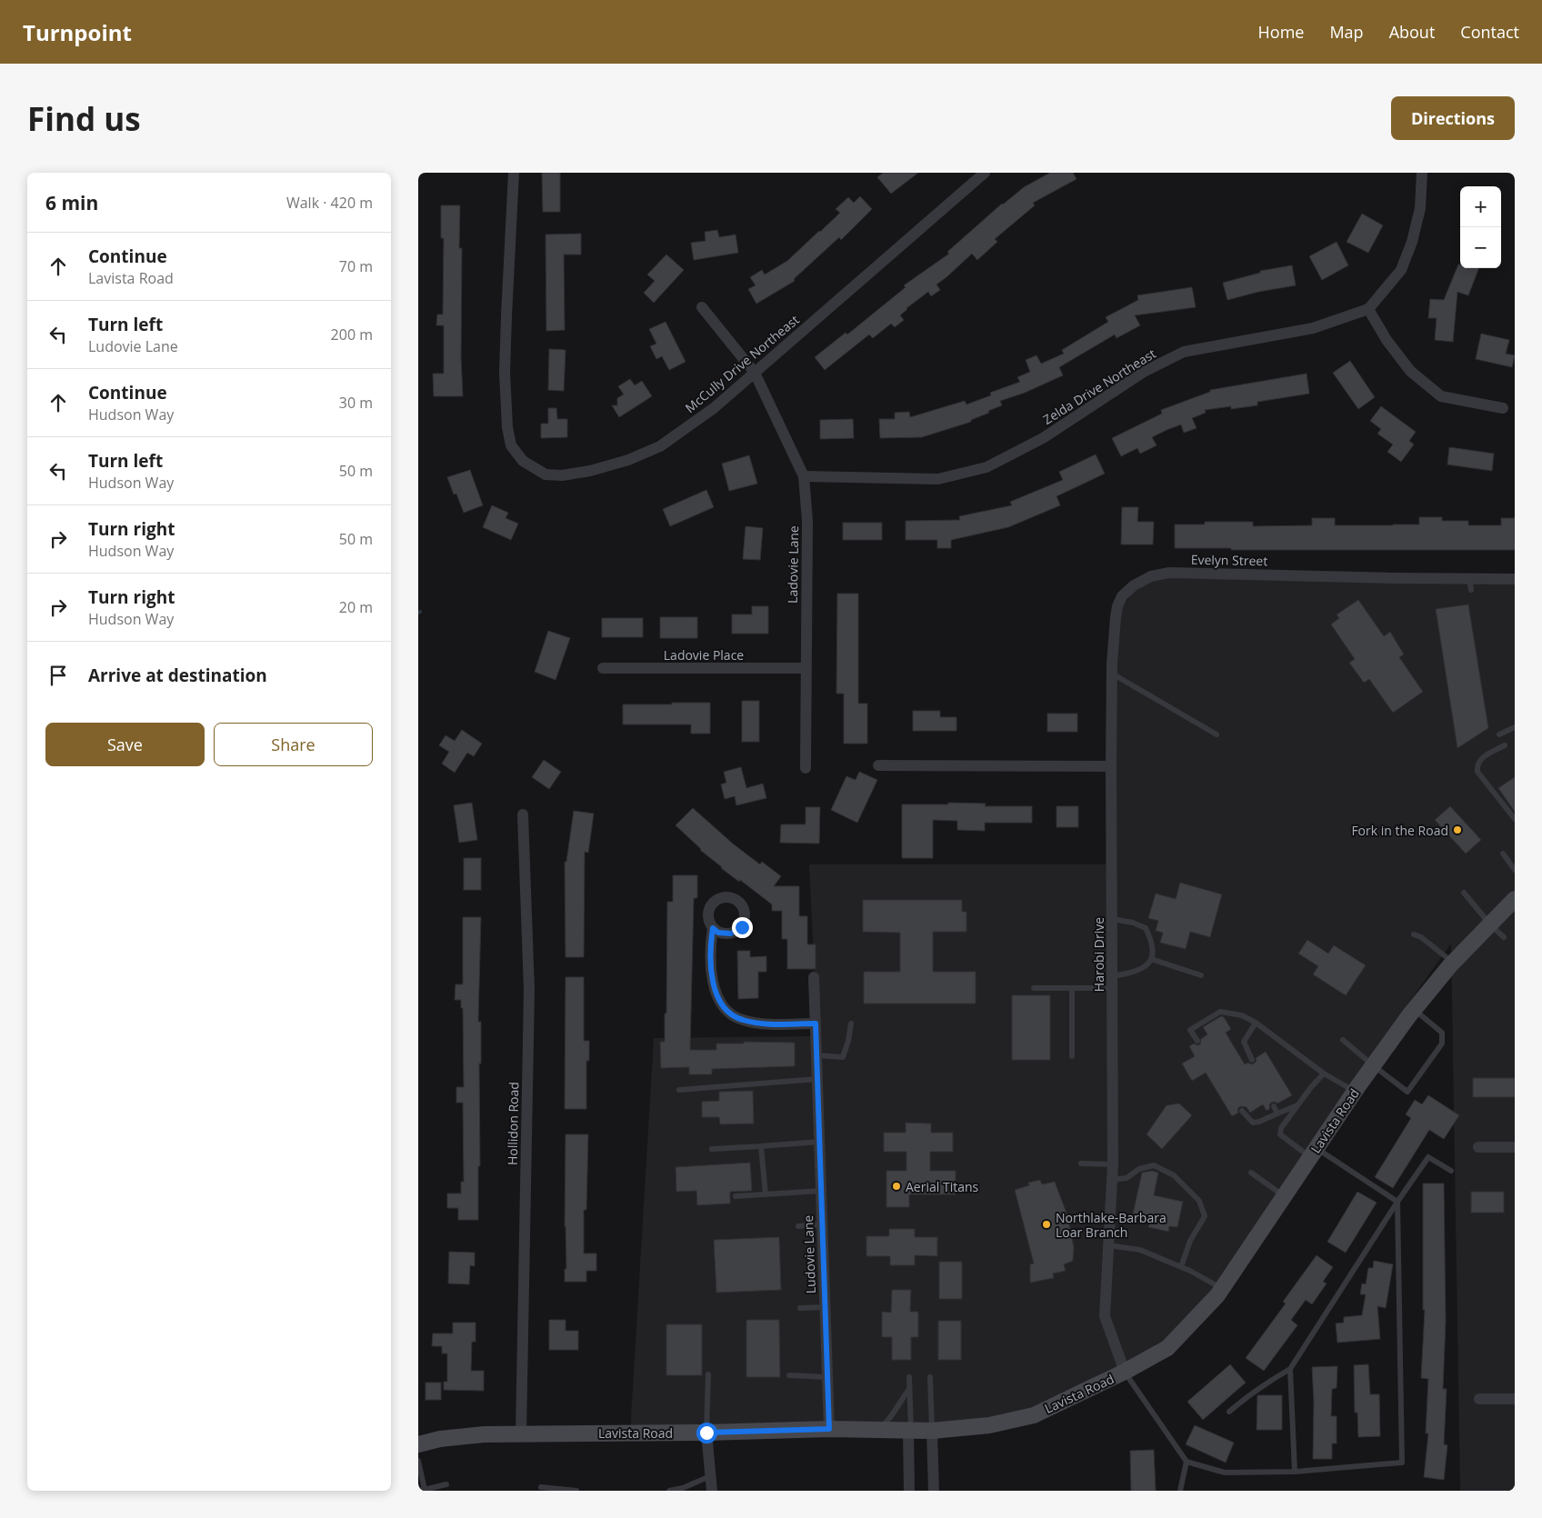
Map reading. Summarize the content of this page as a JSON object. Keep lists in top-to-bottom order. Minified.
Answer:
{"streets":{"main road":["Lavista Road"],"street":["McCully Drive Northeast","Zelda Drive Northeast","Evelyn Street","Ladovie Lane","Ladovie Place","Harobi Drive","Hollidon Road","Ludovie Lane"]},"crossings":[["McCully Drive Northeast","Ladovie Lane"],["Zelda Drive Northeast","Ladovie Lane"],["Evelyn Street","Harobi Drive"],["Ladovie Lane","Ladovie Place"],["Harobi Drive","Lavista Road"],["Lavista Road","Hollidon Road"],["Lavista Road","Ludovie Lane"]],"places":["Fork in the Road","Aerial Titans","Northlake-Barbara Loar Branch"],"page":{"header":"Turnpoint","nav":["Home","Map","About","Contact"],"buttons":["Directions",["Save","Share"]],"title":"Find us","heading":["6 min","Walk · 420 m"],"map_buttons":["+","−"],"list":[["Continue","Lavista Road","70 m"],["Turn left","Ludovie Lane","200 m"],["Continue","Hudson Way","30 m"],["Turn left","Hudson Way","50 m"],["Turn right","Hudson Way","50 m"],["Turn right","Hudson Way","20 m"],"Arrive at destination"]}}
